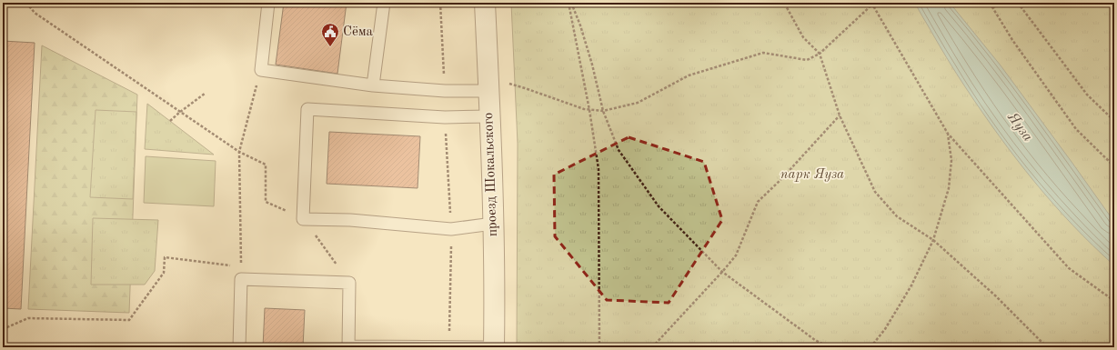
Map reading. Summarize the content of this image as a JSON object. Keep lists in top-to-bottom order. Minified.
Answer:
{"streets":{"street":["проезд Шокальского"]},"water":["Яуза"],"parks":["парк Яуза"],"places":{"public building":["Сёма"]}}
